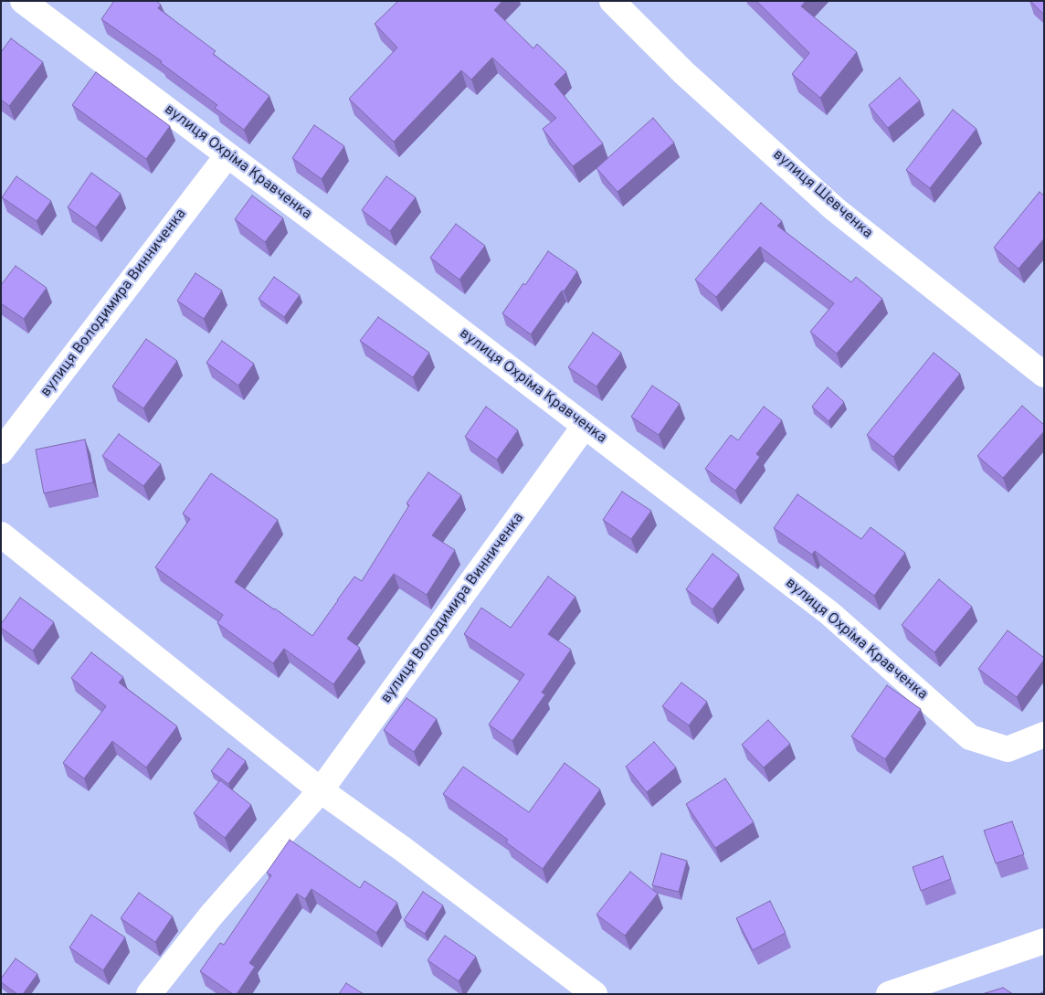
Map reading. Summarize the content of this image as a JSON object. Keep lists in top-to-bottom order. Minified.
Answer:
{"streets":{"street":["вулиця Охріма Кравченка","вулиця Шевченка","вулиця Володимира Винниченка"]},"crossings":[["вулиця Охріма Кравченка","вулиця Володимира Винниченка"]]}
